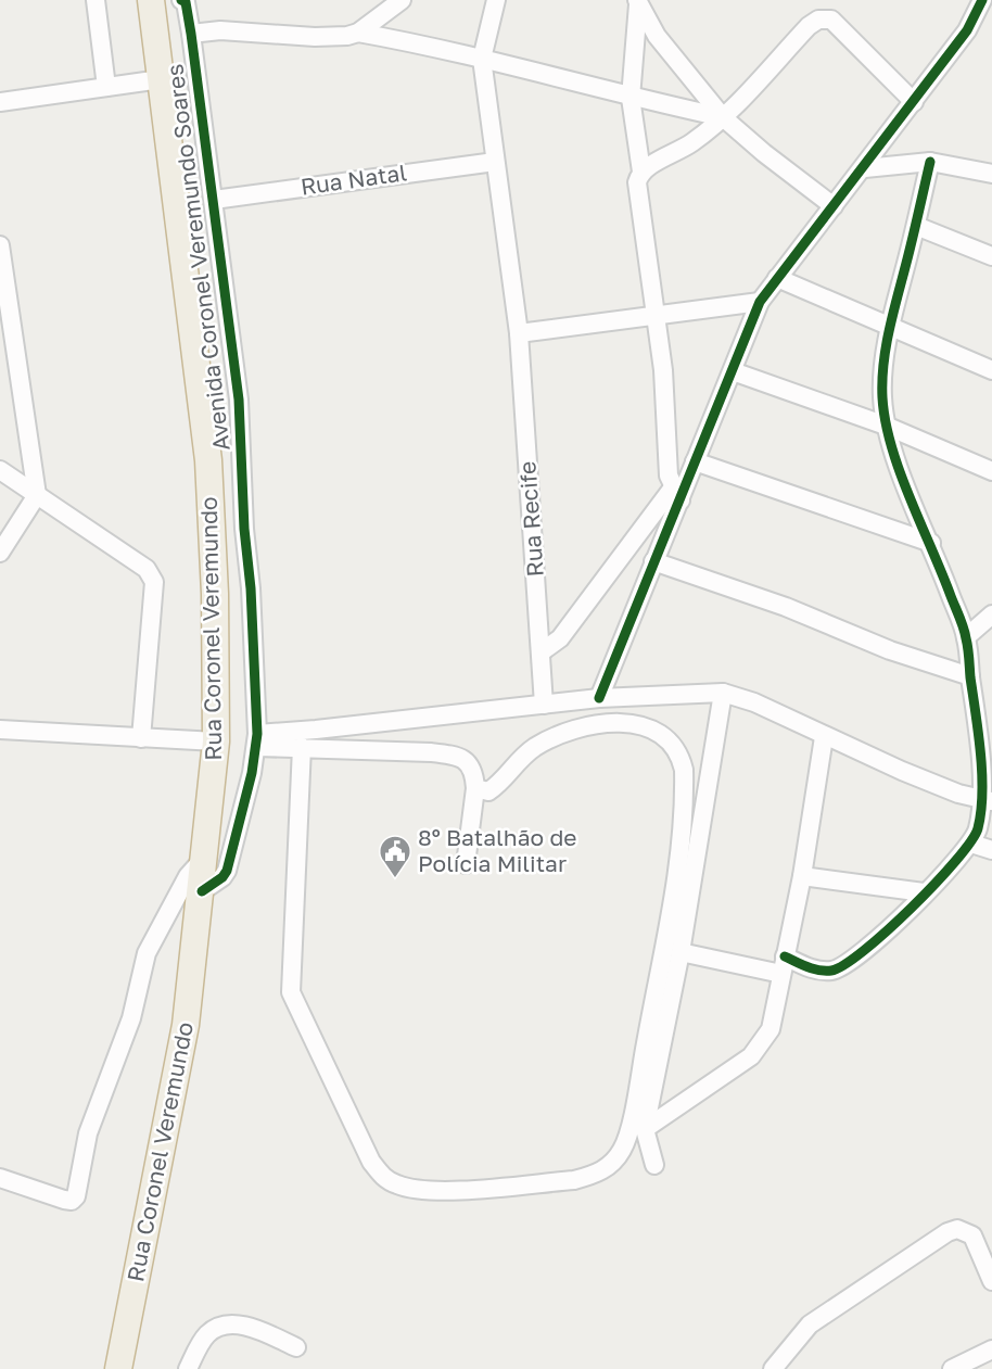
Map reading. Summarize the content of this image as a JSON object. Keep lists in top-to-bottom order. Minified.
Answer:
{"streets":{"highway":["Rua Coronel Veremundo"],"street":["Rua Natal","Avenida Coronel Veremundo Soares","Rua Recife"]},"crossings":[["Rua Natal","Avenida Coronel Veremundo Soares"],["Rua Natal","Rua Recife"],["Avenida Coronel Veremundo Soares","Rua Coronel Veremundo"]],"places":{"public building":["8º Batalhão de Polícia Militar"]}}
